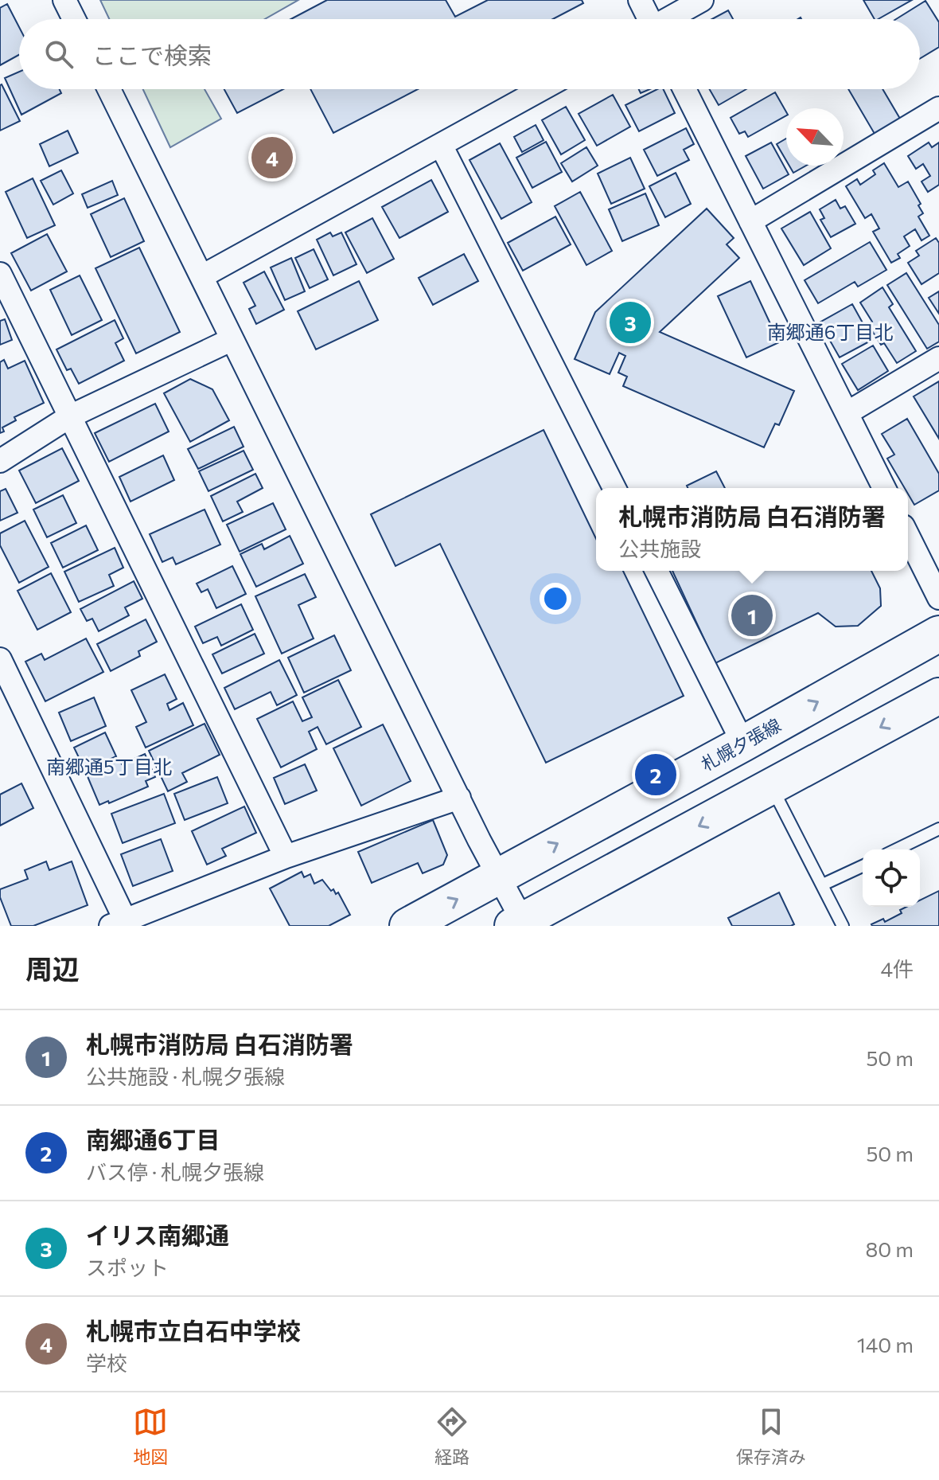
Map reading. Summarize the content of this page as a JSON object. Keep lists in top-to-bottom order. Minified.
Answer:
{"streets":{"main road":["札幌夕張線"]},"districts":["南郷通6丁目北","南郷通5丁目北"],"north":"top left","page":{"search":"ここで検索","pins":["4","3","1","2"],"popup":["札幌市消防局 白石消防署","公共施設"],"heading":["周辺","4件"],"list":[{"mark":"1","name":"札幌市消防局 白石消防署","note":"公共施設 · 札幌夕張線","value":"50 m"},{"mark":"2","name":"南郷通6丁目","note":"バス停 · 札幌夕張線","value":"50 m"},{"mark":"3","name":"イリス南郷通","note":"スポット","value":"80 m"},{"mark":"4","name":"札幌市立白石中学校","note":"学校","value":"140 m"}],"nav":["地図","経路","保存済み"]}}
